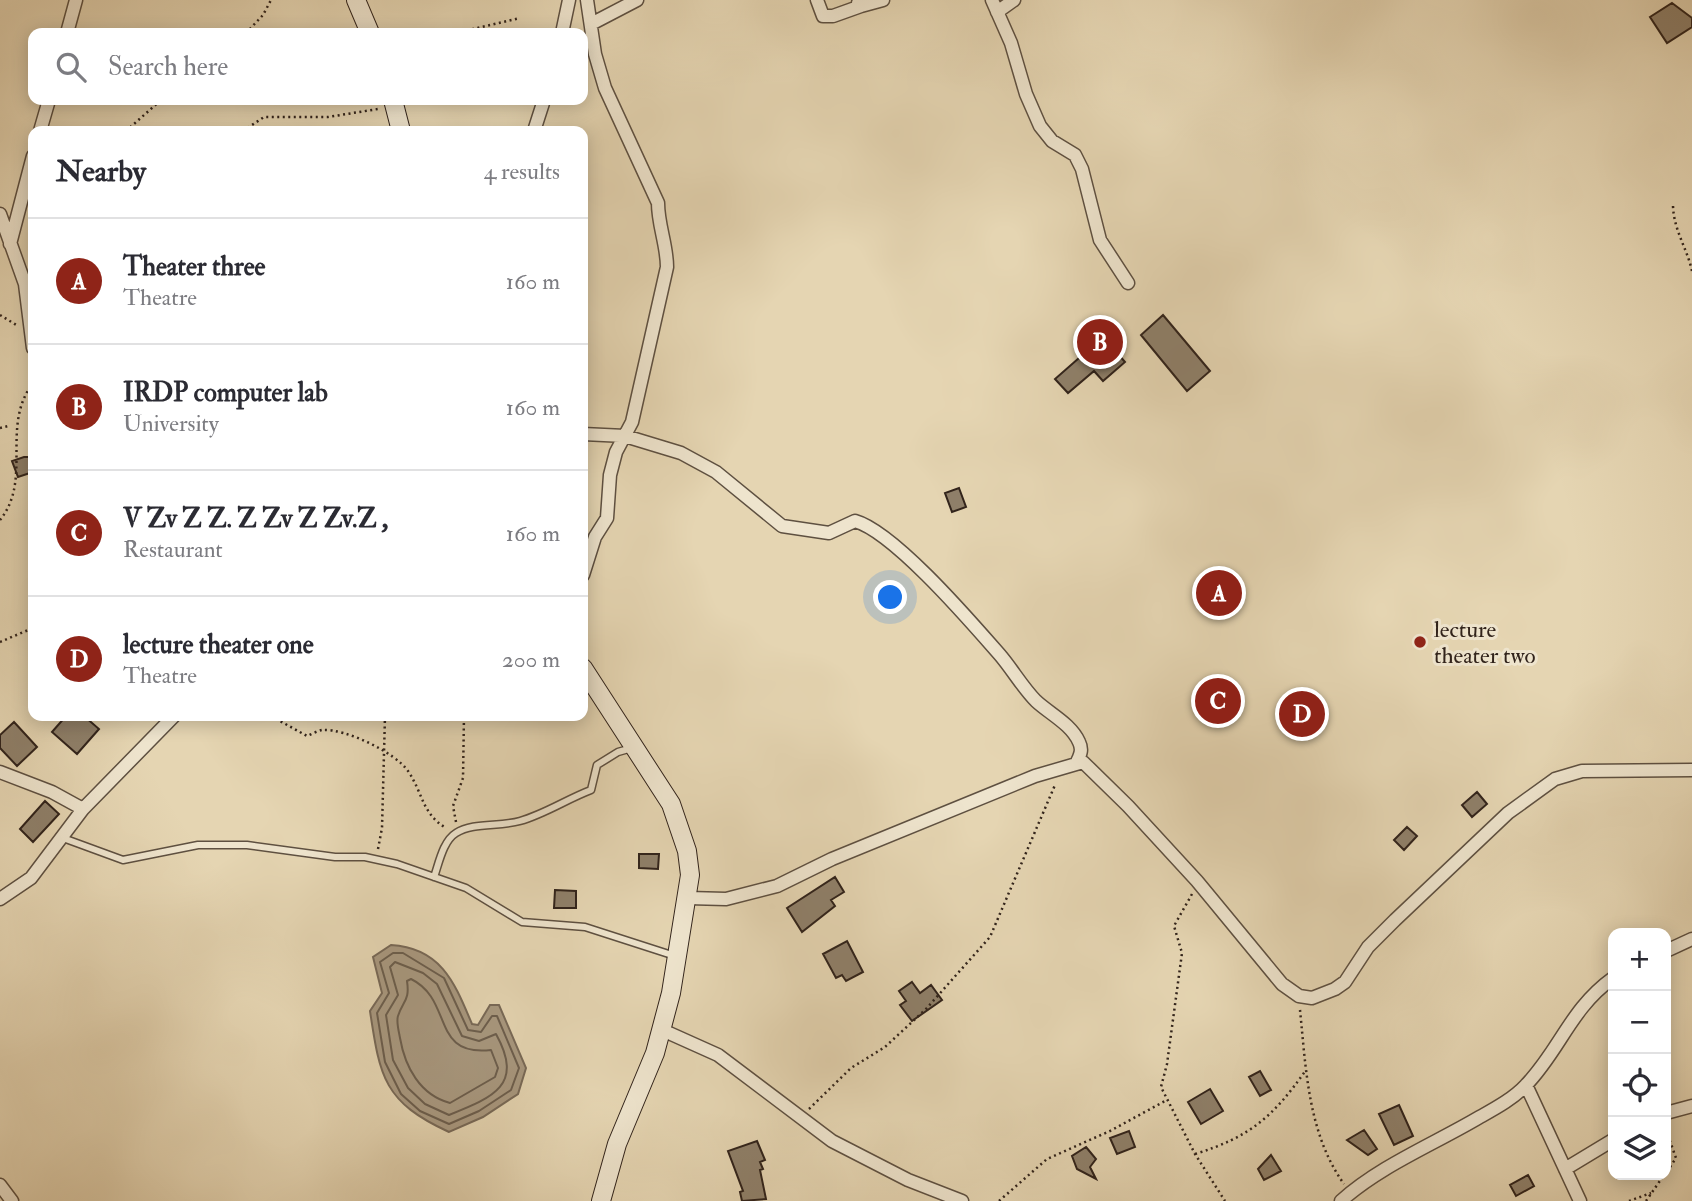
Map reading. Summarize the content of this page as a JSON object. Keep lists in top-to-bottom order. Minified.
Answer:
{"places":["lecture theater two"],"page":{"search":"Search here","heading":["Nearby","4 results"],"list":[{"mark":"A","name":"Theater three","note":"Theatre","value":"160 m"},{"mark":"B","name":"IRDP computer lab","note":"University","value":"160 m"},{"mark":"C","name":"V Zv Z Z. Z Zv Z Zv.Z ,","note":"Restaurant","value":"160 m"},{"mark":"D","name":"lecture theater one","note":"Theatre","value":"200 m"}],"pins":["B","A","C","D"],"map_buttons":["+","−"]}}
